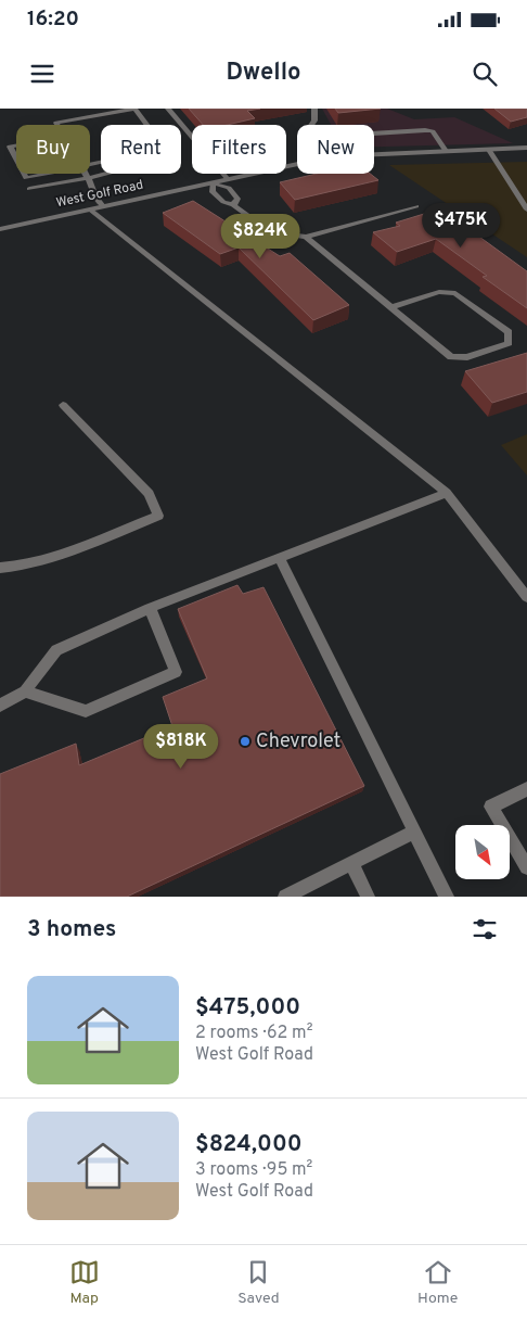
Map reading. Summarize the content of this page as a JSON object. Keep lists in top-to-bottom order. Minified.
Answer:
{"streets":{"street":["West Golf Road"]},"places":["Chevrolet"],"north":"bottom right","page":{"status":"16:20","header":"Dwello","chip":["Buy","Rent","Filters","New"],"price":["$475K","$824K","$818K"],"heading":"3 homes","list":[{"name":"$475,000","note":"2 rooms · 62 m² · West Golf Road"},{"name":"$824,000","note":"3 rooms · 95 m² · West Golf Road"}],"tabs":["Map","Saved","Home"]}}
